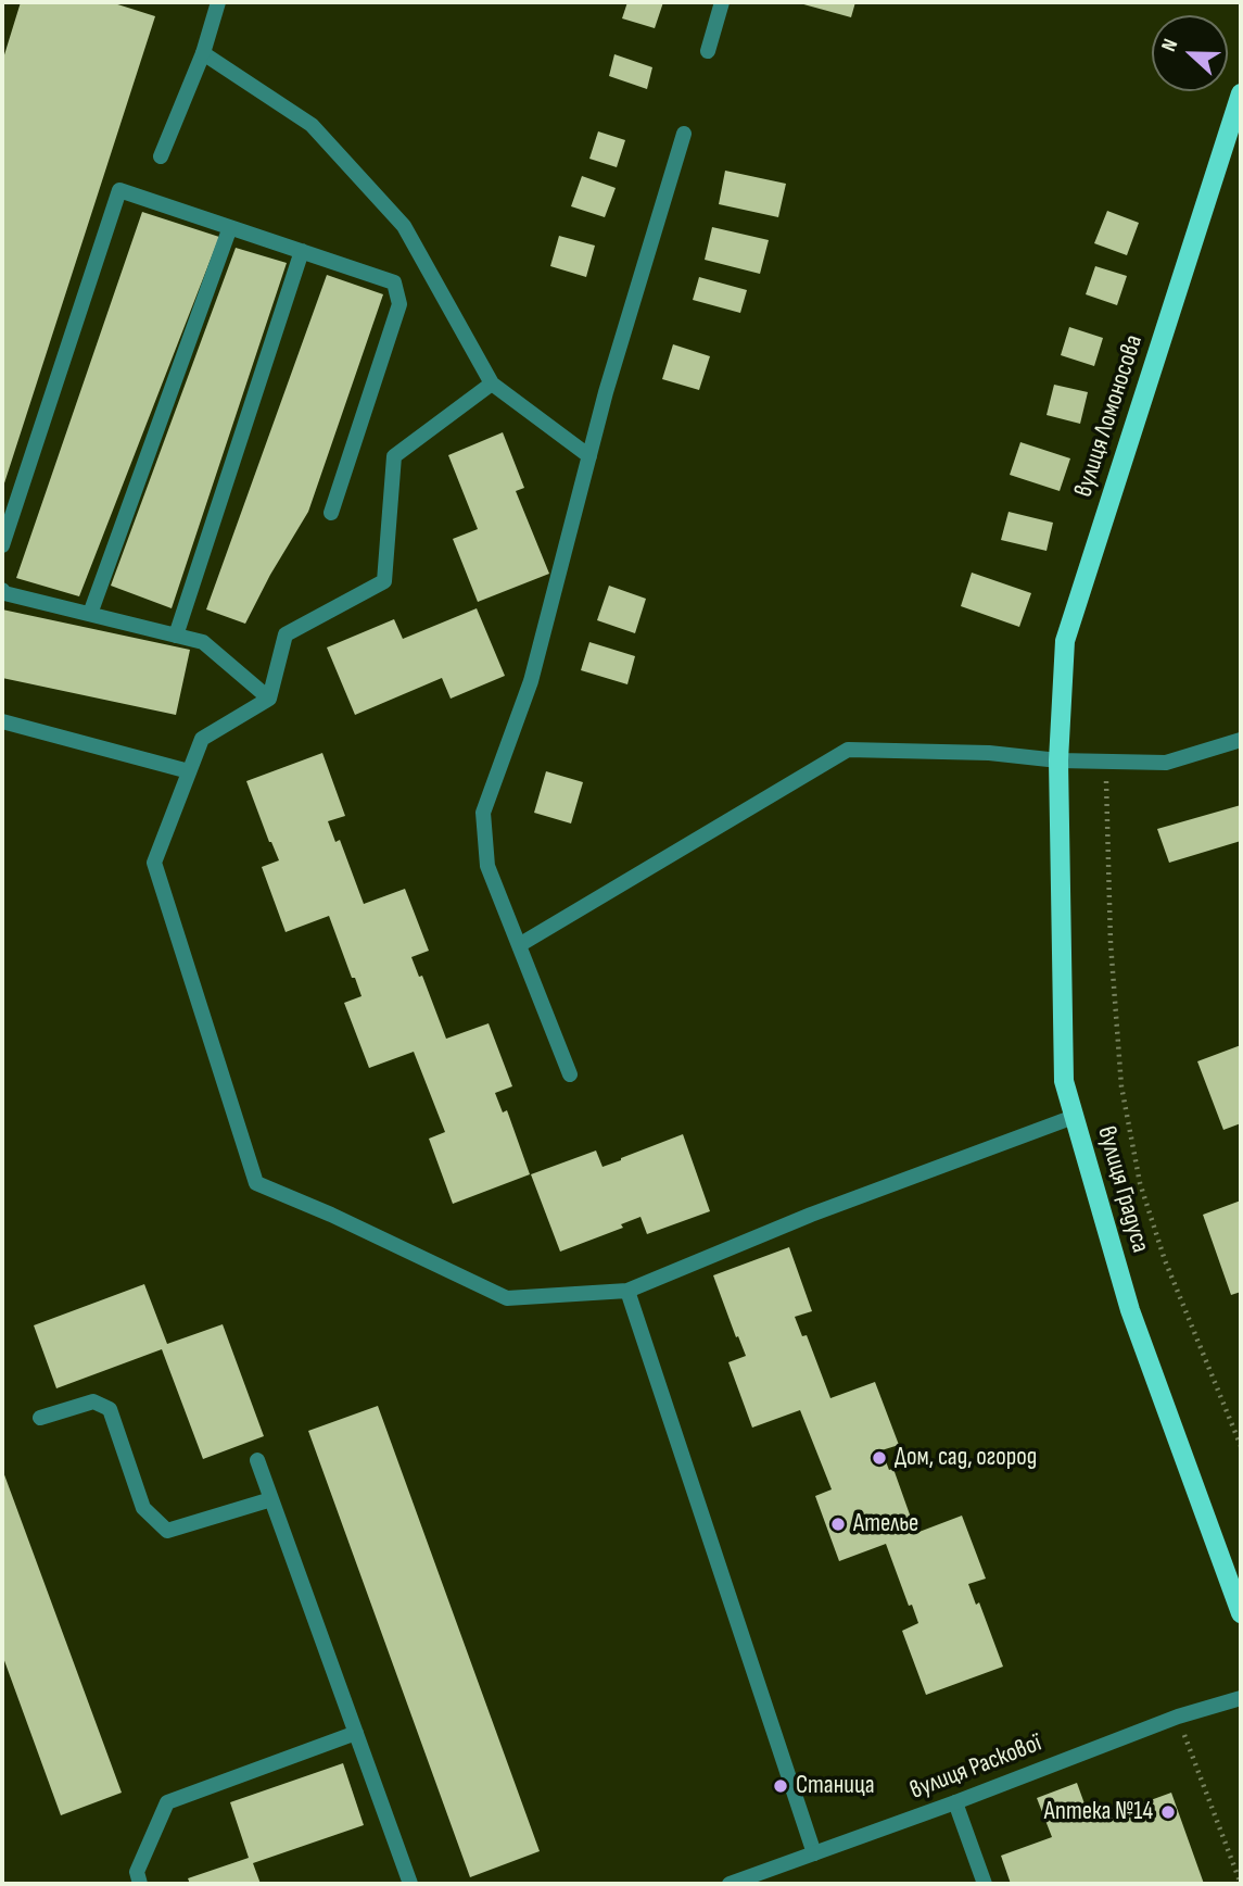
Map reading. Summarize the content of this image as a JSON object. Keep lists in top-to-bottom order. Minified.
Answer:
{"streets":{"main road":["вулиця Ломоносова","вулиця Градуса"],"street":["вулиця Раскової"]},"crossings":[["вулиця Ломоносова","вулиця Градуса"]],"places":["Дом, сад, огород","Ателье","Станица","Аптека №14"],"north":"left"}
